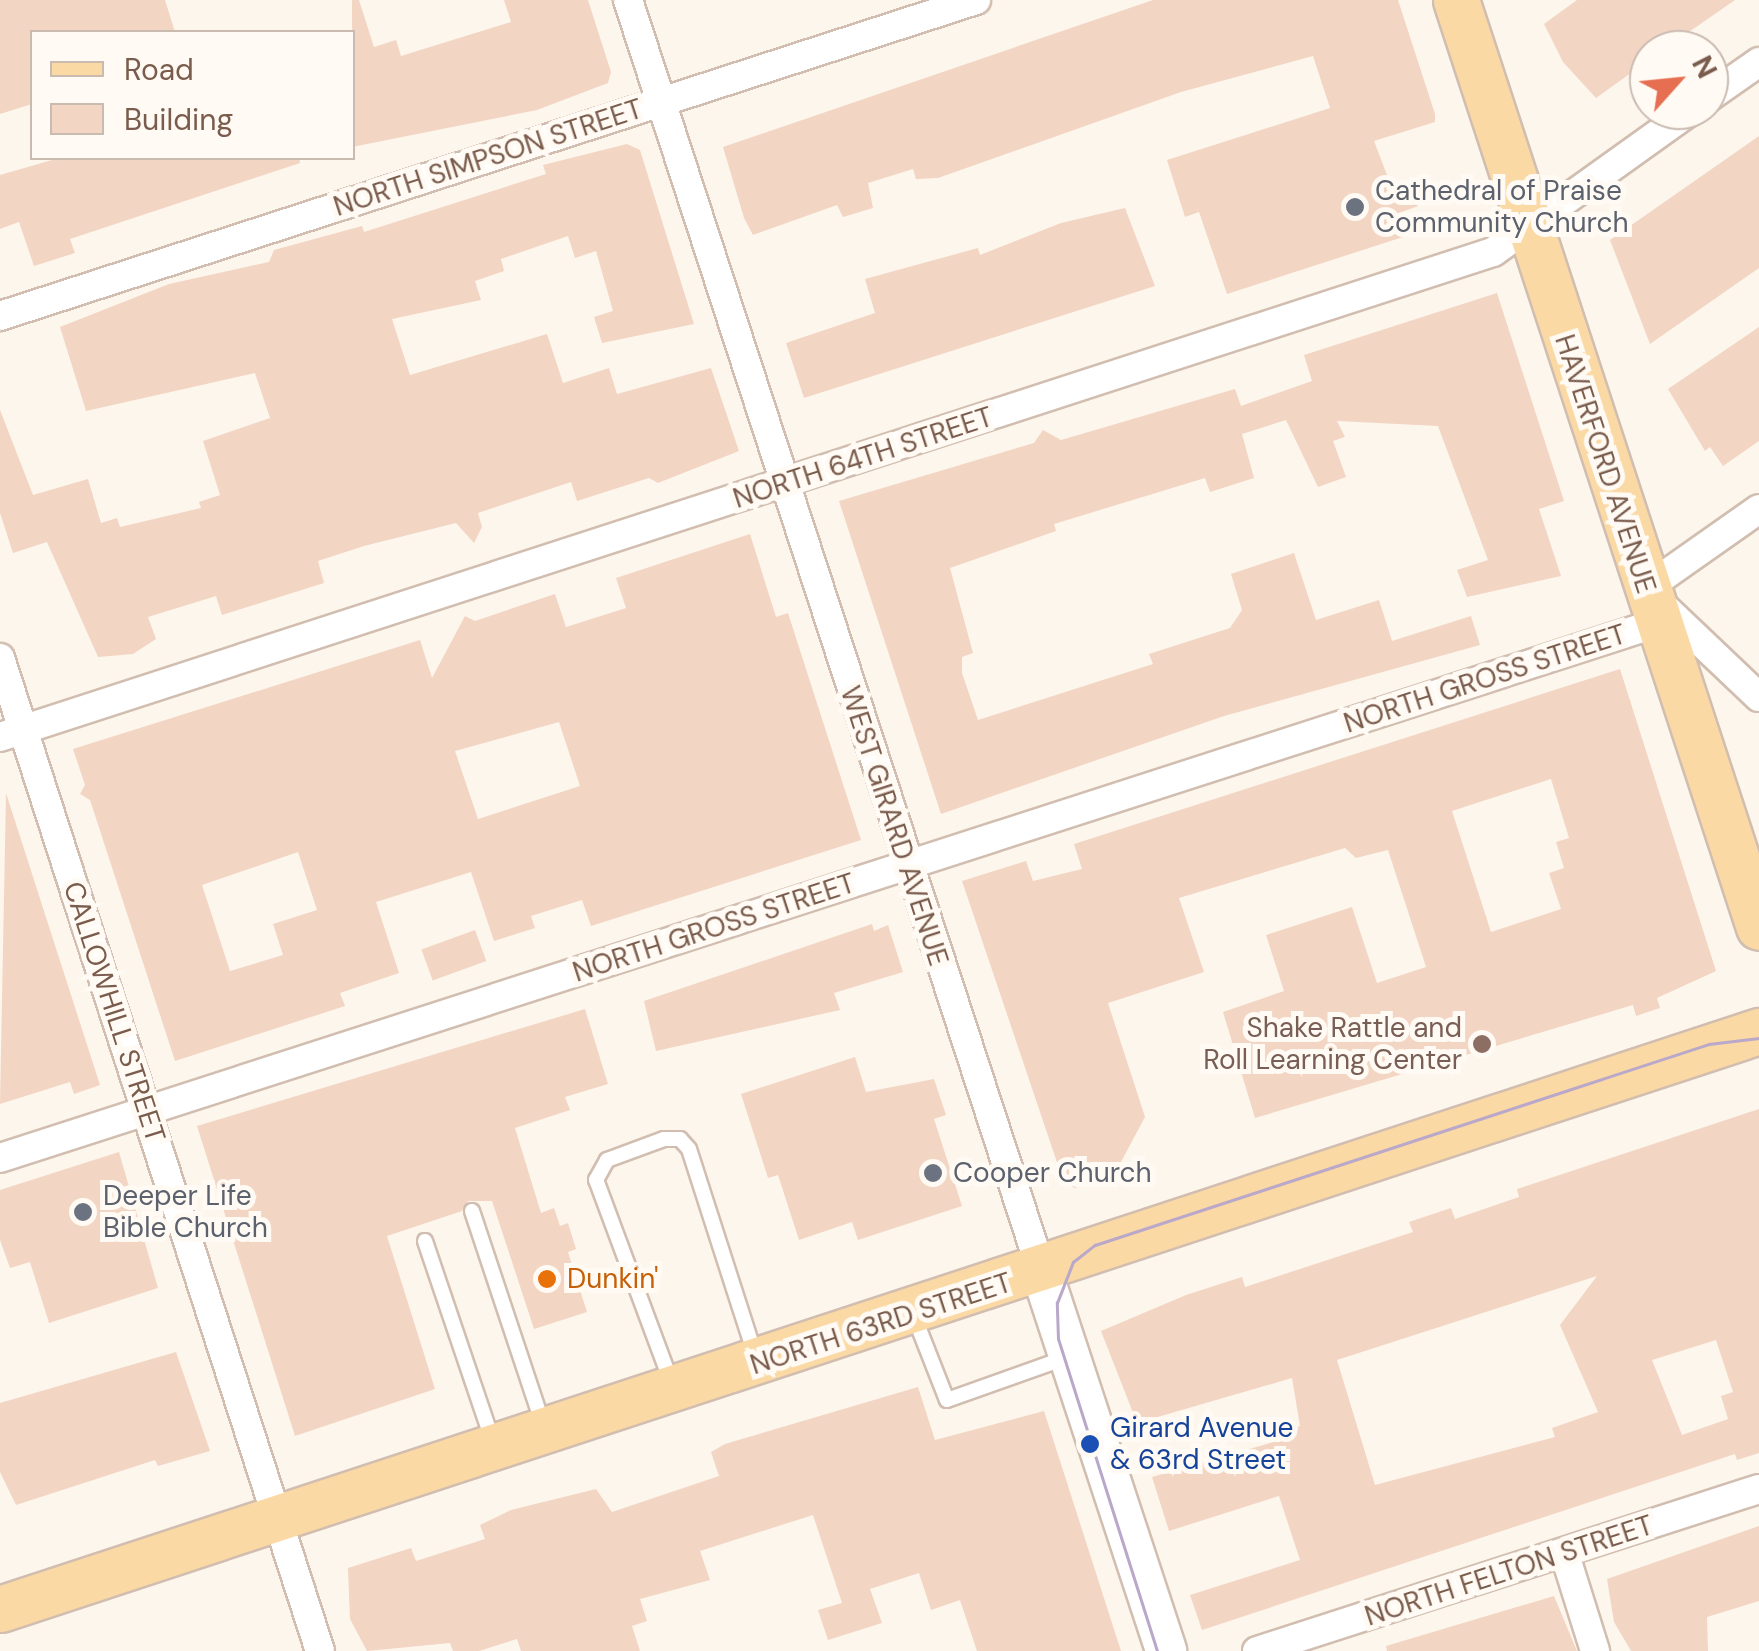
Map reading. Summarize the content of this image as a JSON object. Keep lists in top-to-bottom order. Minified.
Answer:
{"streets":{"main road":["HAVERFORD AVENUE","NORTH 63RD STREET"],"street":["NORTH SIMPSON STREET","NORTH 64TH STREET","NORTH GROSS STREET","WEST GIRARD AVENUE","CALLOWHILL STREET","NORTH FELTON STREET"]},"crossings":[["NORTH SIMPSON STREET","WEST GIRARD AVENUE"],["NORTH 64TH STREET","HAVERFORD AVENUE"],["NORTH 64TH STREET","WEST GIRARD AVENUE"],["NORTH 64TH STREET","CALLOWHILL STREET"],["HAVERFORD AVENUE","NORTH GROSS STREET"],["NORTH GROSS STREET","WEST GIRARD AVENUE"],["NORTH GROSS STREET","CALLOWHILL STREET"],["WEST GIRARD AVENUE","NORTH 63RD STREET"],["CALLOWHILL STREET","NORTH 63RD STREET"]],"places":["Cathedral of Praise Community Church","Shake Rattle and Roll Learning Center","Cooper Church","Deeper Life Bible Church","Dunkin'","Girard Avenue & 63rd Street"],"legend":["Road","Building"],"north":"top right"}
